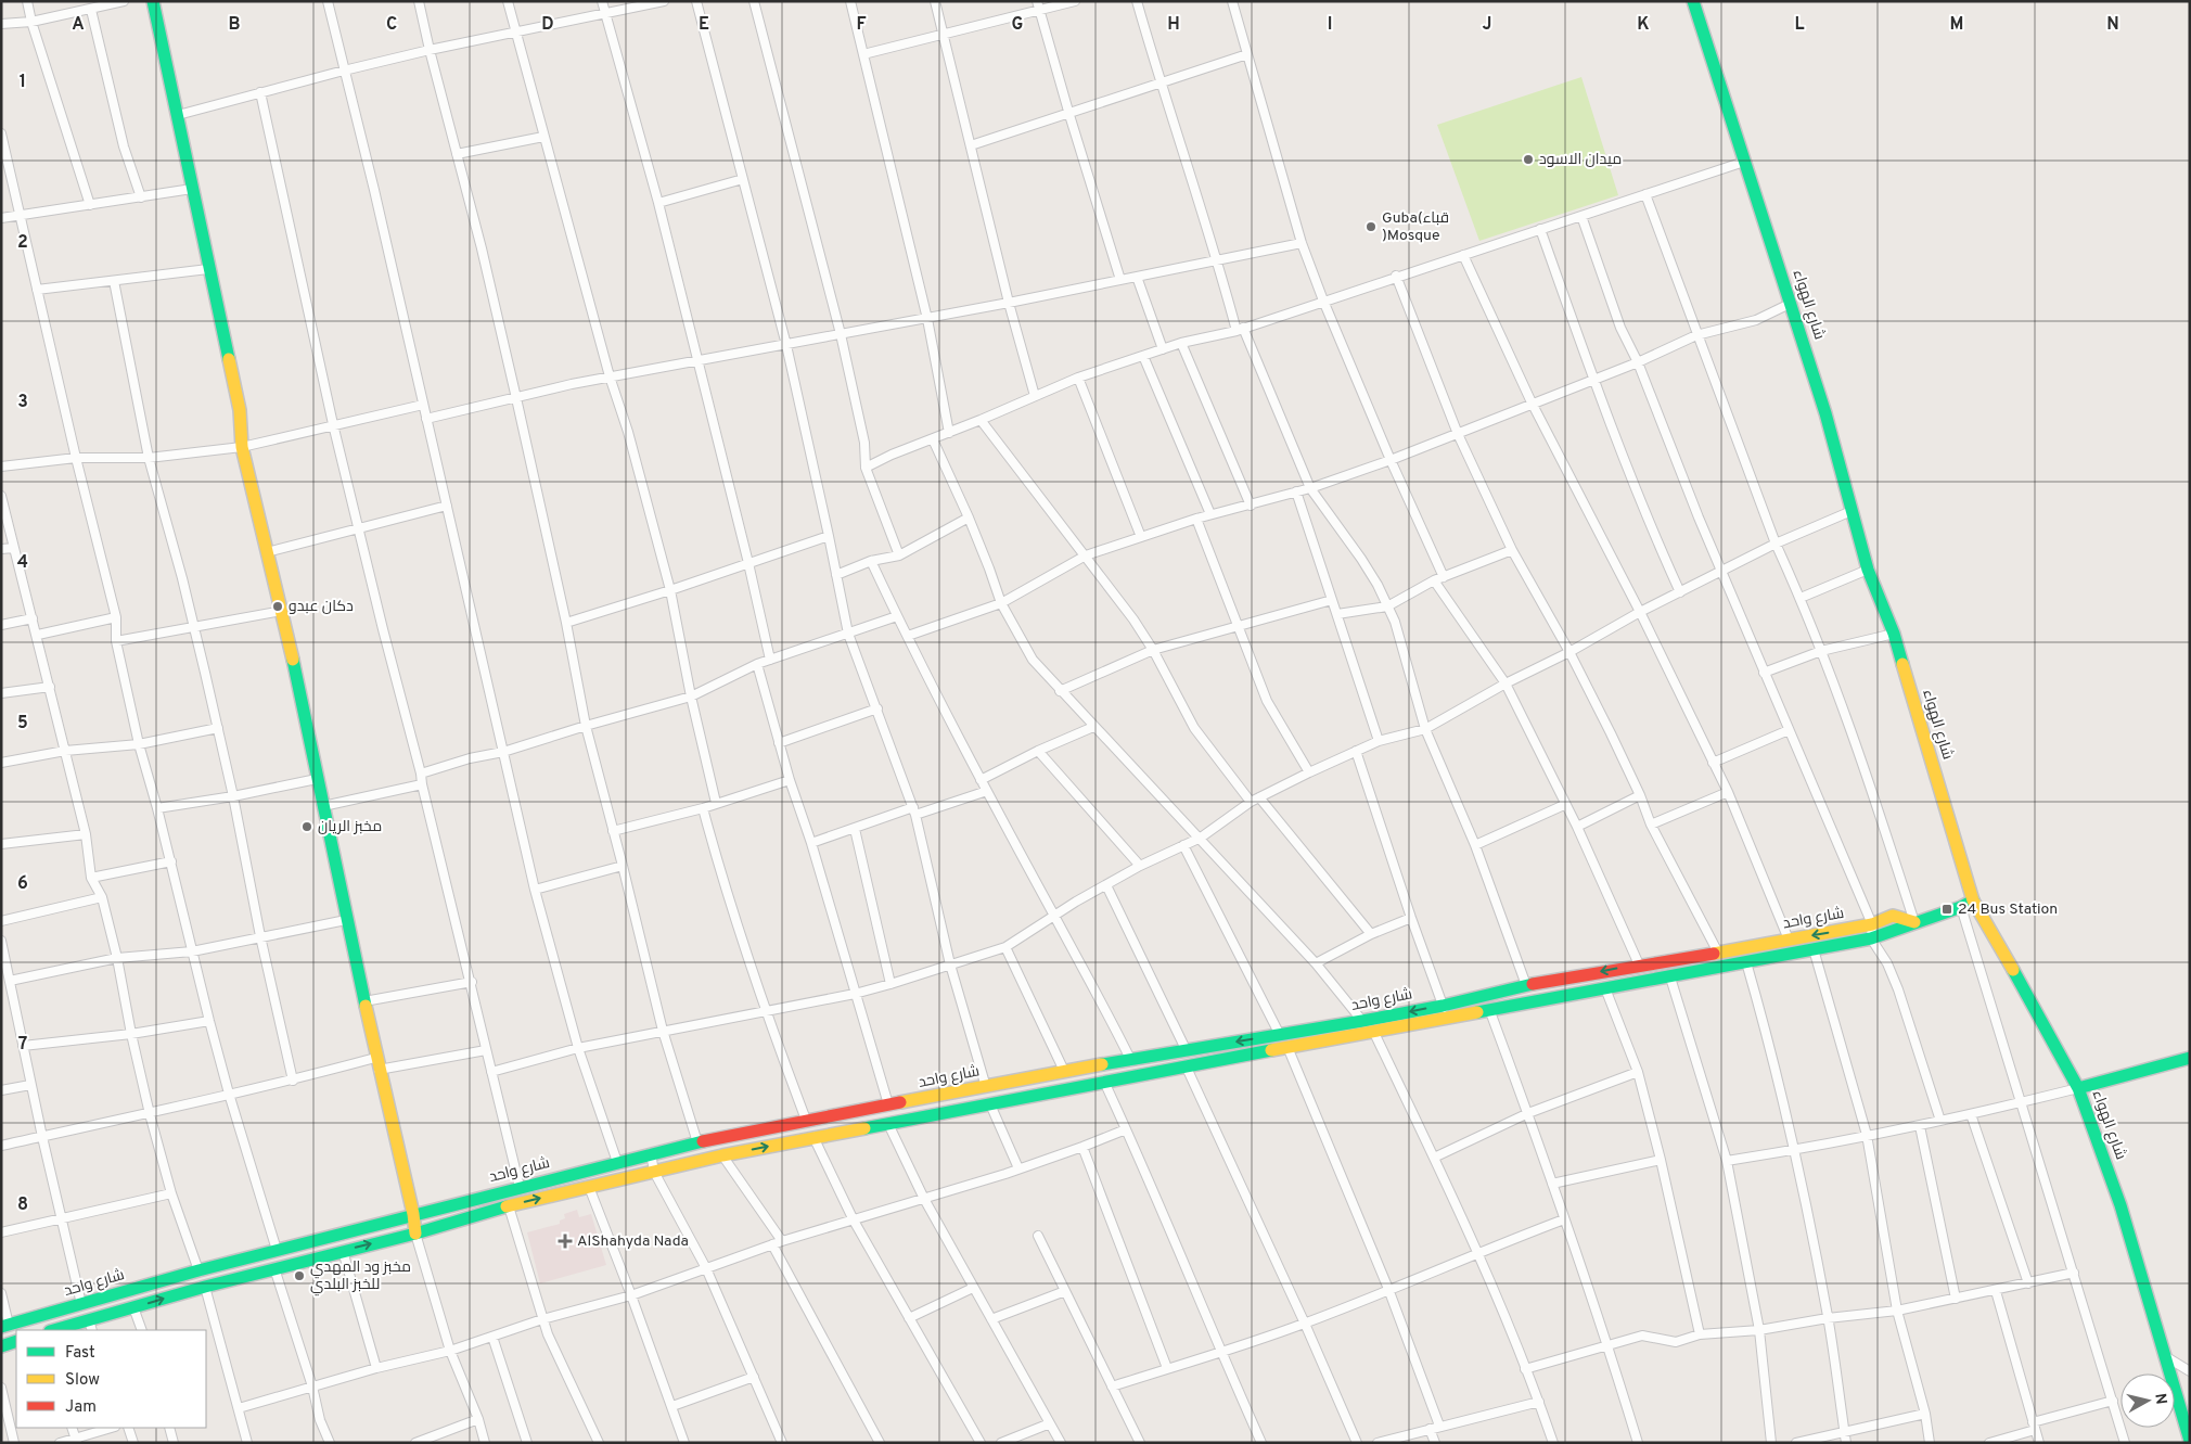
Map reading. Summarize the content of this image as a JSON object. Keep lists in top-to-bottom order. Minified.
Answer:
{"streets":{"street":["شارع الهواء","شارع واحد"]},"crossings":[["شارع الهواء","شارع واحد"]],"places":{"other":["ميدان الاسود","Guba(قباء )Mosque","دكان عبدو","مخبز الريان","مخبز ود المهدي للخبز البلدي"],"transit":["24 Bus Station"],"health":["AlShahyda Nada"]},"legend":["Fast","Slow","Jam"],"north":"right","grid":{"columns":["A","B","C","D","E","F","G","H","I","J","K","L","M","N"],"rows":["1","2","3","4","5","6","7","8"]}}
